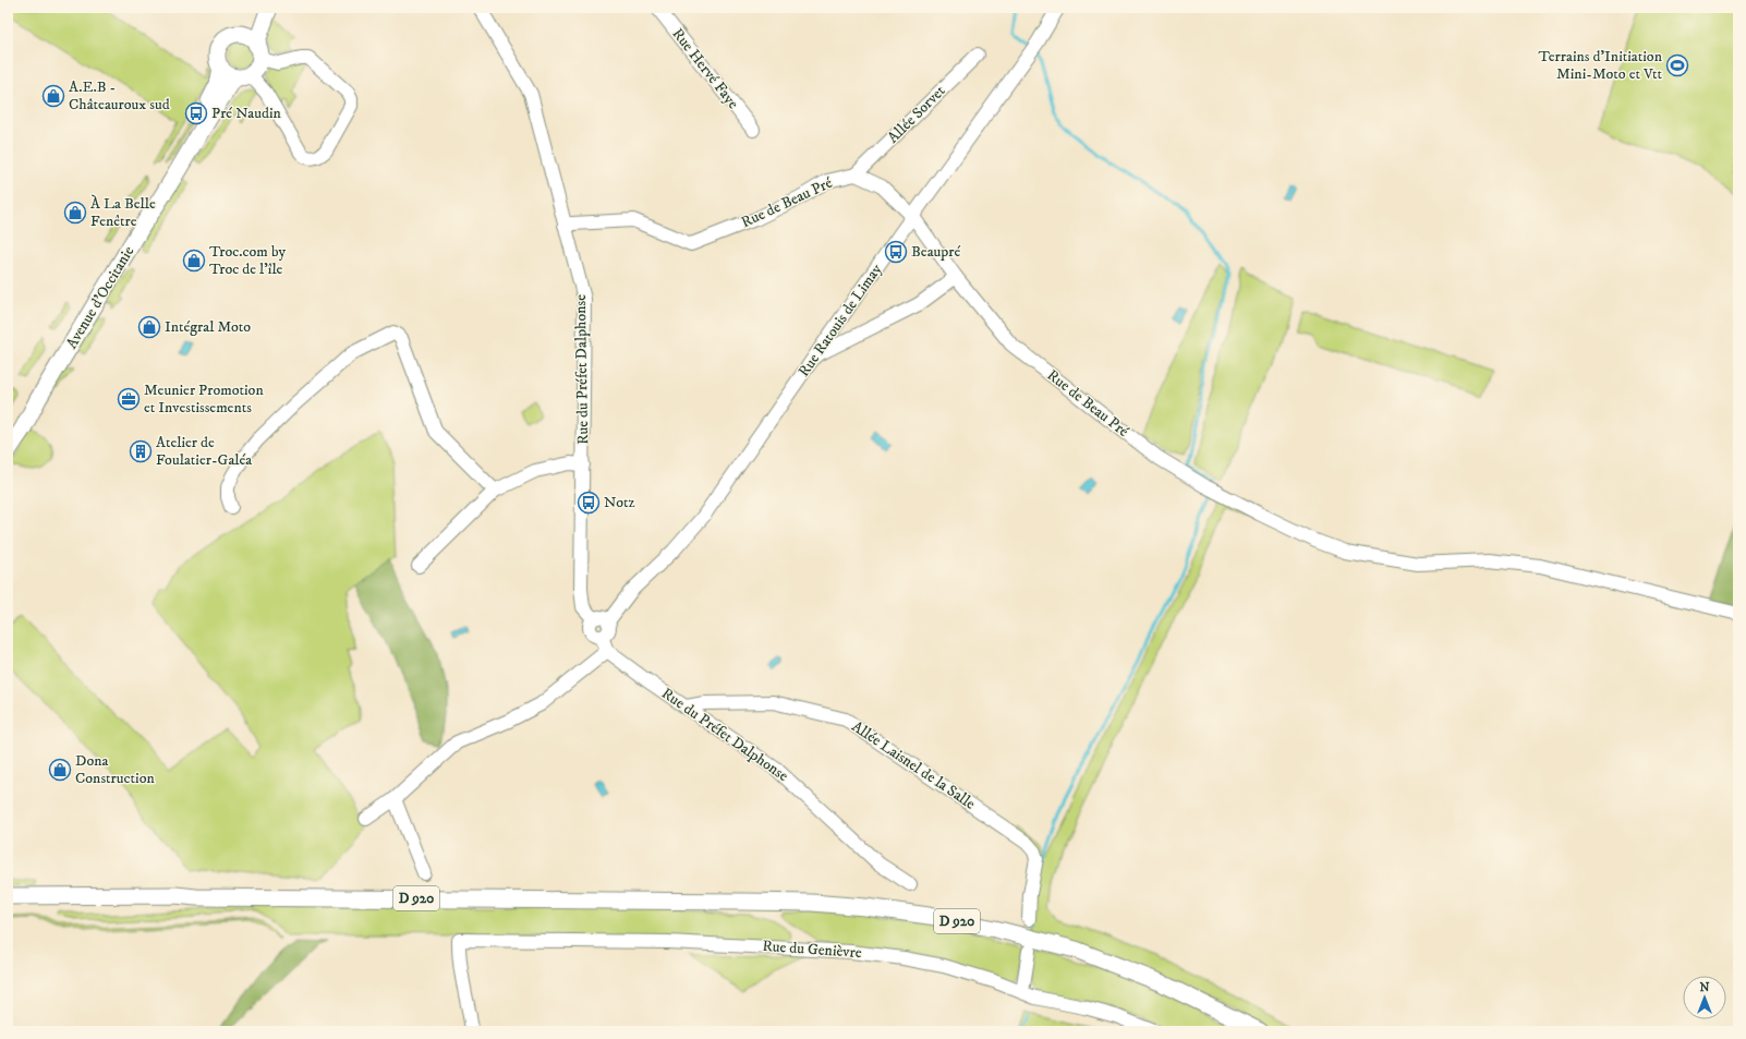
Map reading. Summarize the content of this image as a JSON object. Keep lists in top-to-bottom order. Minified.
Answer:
{"streets":{"main road":["Avenue d'Occitanie","D 920"],"street":["Rue Hervé Faye","Allée Sorvet","Rue de Beau Pré","Rue Ratouis de Limay","Rue du Préfet Dalphonse","Allée Laisnel de la Salle","Rue du Genièvre"]},"crossings":[["Allée Sorvet","Rue de Beau Pré"],["Rue de Beau Pré","Rue Ratouis de Limay"],["Rue de Beau Pré","Rue du Préfet Dalphonse"],["Rue Ratouis de Limay","Rue du Préfet Dalphonse"],["Rue du Préfet Dalphonse","Allée Laisnel de la Salle"]],"places":{"sports":["Terrains d'Initiation Mini-Moto et Vtt"],"shop":["A.E.B - Châteauroux sud","À La Belle Fenêtre","Troc.com by Troc de l'île","Intégral Moto","Dona Construction"],"bus stop":["Pré Naudin","Beaupré","Notz"],"office":["Meunier Promotion et Investissements"],"building":["Atelier de Foulatier-Galéa"]},"north":"top"}
